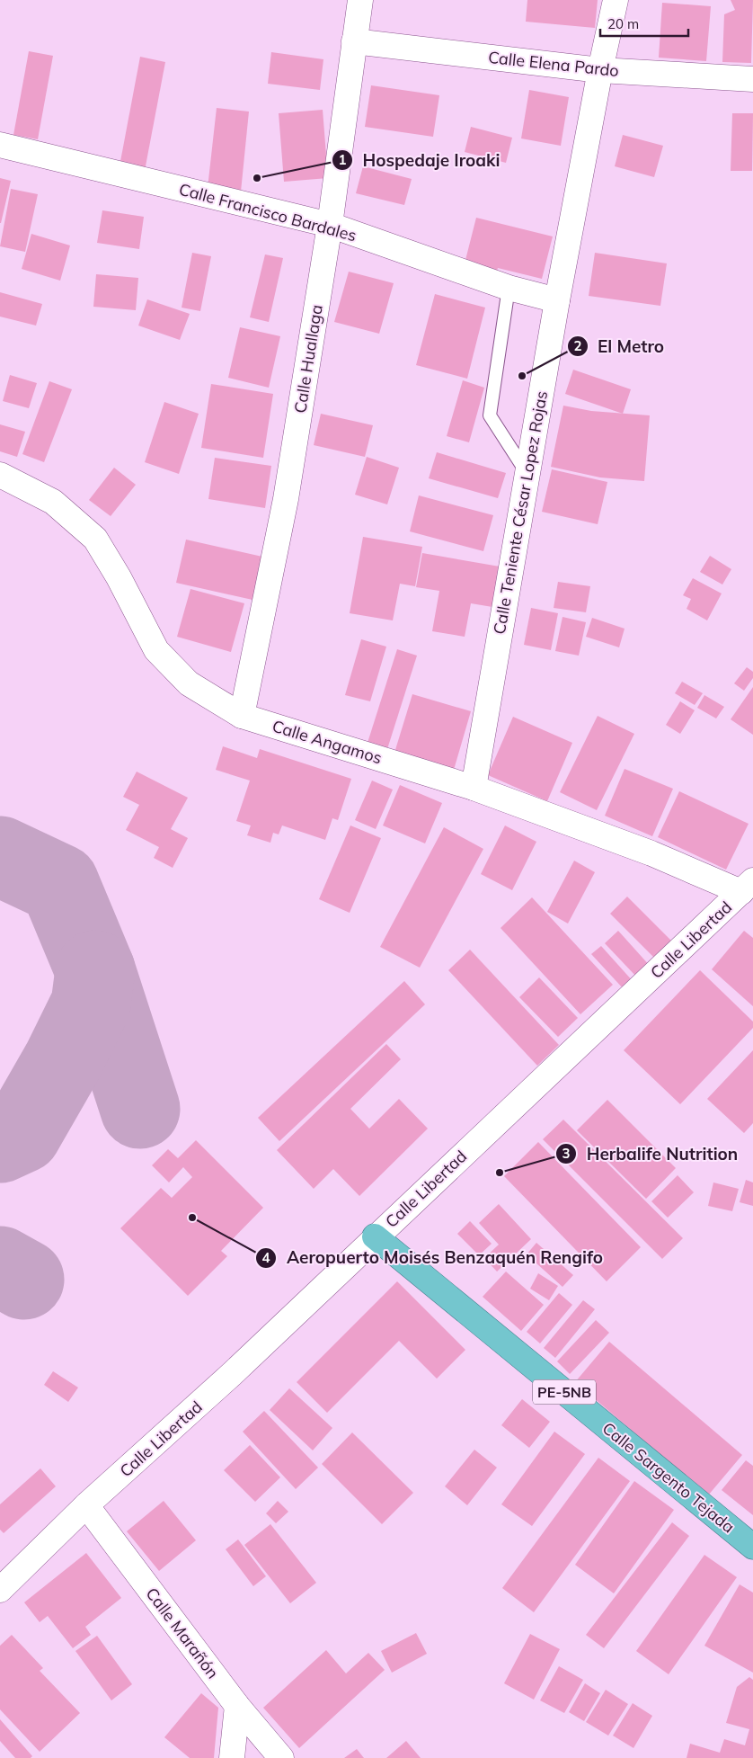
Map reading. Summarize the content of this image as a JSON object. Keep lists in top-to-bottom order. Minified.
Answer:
{"streets":{"highway":["PE-5NB","Calle Sargento Tejada"],"street":["Calle Elena Pardo","Calle Francisco Bardales","Calle Huallaga","Calle Teniente César Lopez Rojas","Calle Angamos","Calle Libertad","Calle Marañón"]},"crossings":[["Calle Elena Pardo","Calle Huallaga"],["Calle Elena Pardo","Calle Teniente César Lopez Rojas"],["Calle Francisco Bardales","Calle Huallaga"],["Calle Francisco Bardales","Calle Teniente César Lopez Rojas"],["Calle Huallaga","Calle Angamos"],["Calle Teniente César Lopez Rojas","Calle Angamos"],["Calle Angamos","Calle Libertad"],["Calle Libertad","Calle Sargento Tejada"],["Calle Libertad","Calle Marañón"]],"places":["Hospedaje Iroaki","El Metro","Herbalife Nutrition","Aeropuerto Moisés Benzaquén Rengifo"],"scale_bar":"20 m"}
